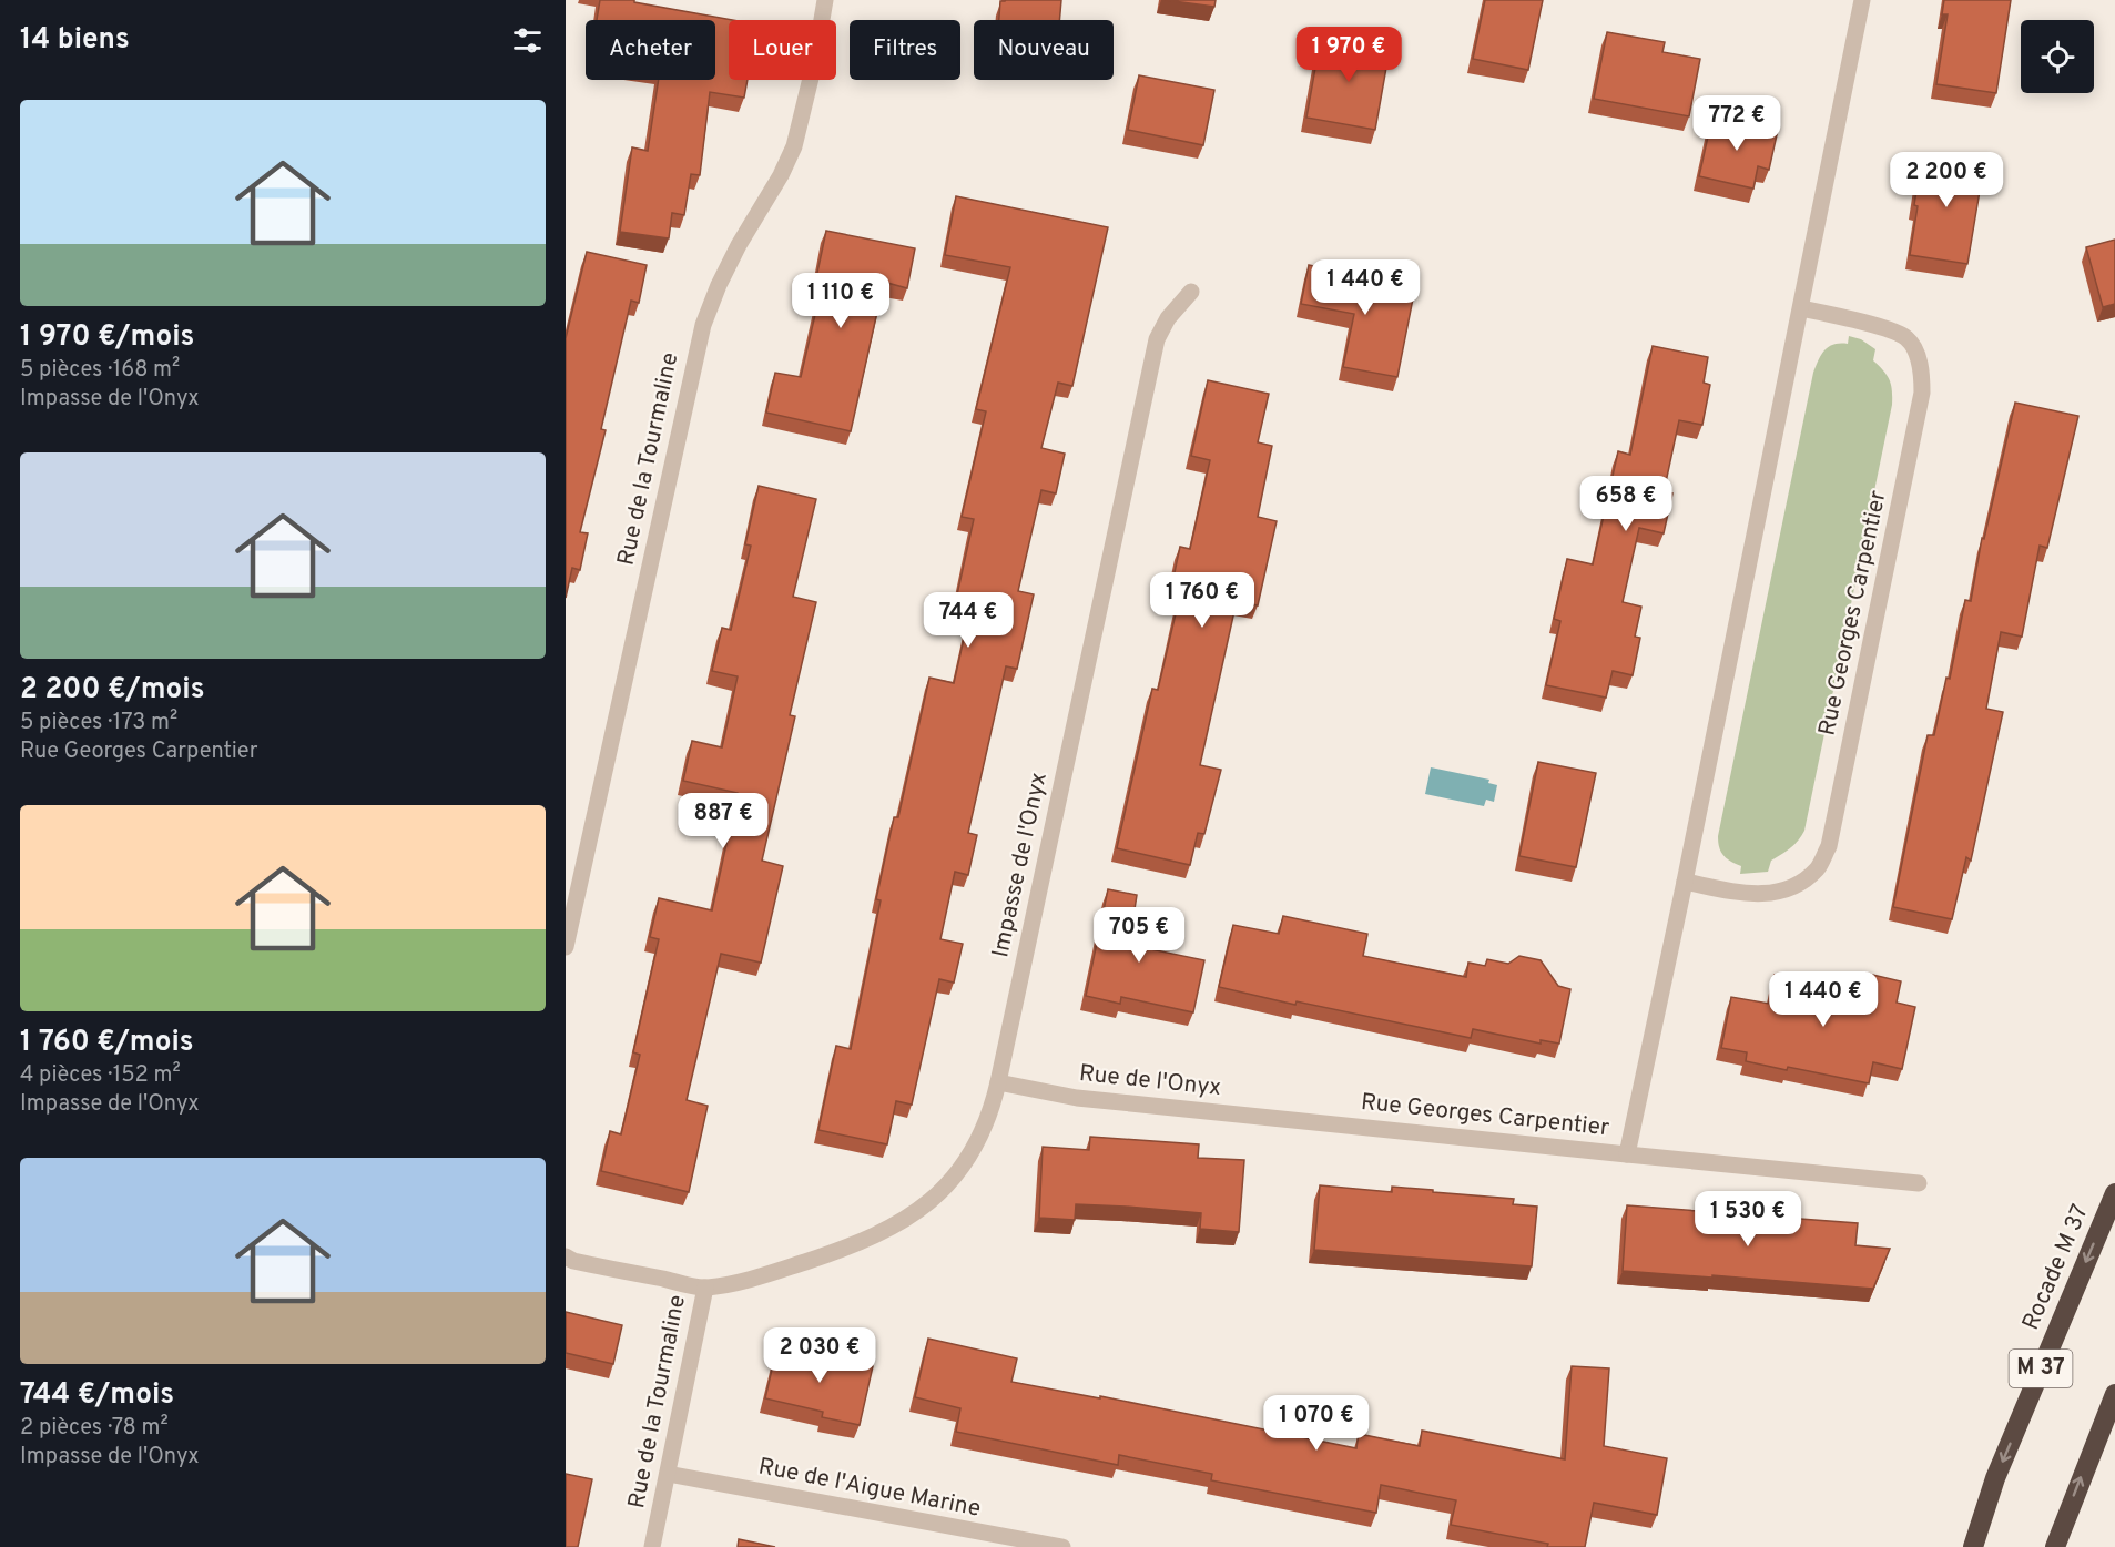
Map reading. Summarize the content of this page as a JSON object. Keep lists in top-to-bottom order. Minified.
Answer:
{"streets":{"highway":["Rocade M 37","M 37"],"street":["Rue de la Tourmaline","Rue Georges Carpentier","Impasse de l'Onyx","Rue de l'Onyx","Rue de l'Aigue Marine"]},"crossings":[["Rue de la Tourmaline","Impasse de l'Onyx"],["Rue de la Tourmaline","Rue de l'Aigue Marine"],["Rue Georges Carpentier","Rue de l'Onyx"],["Impasse de l'Onyx","Rue de l'Onyx"]],"page":{"heading":"14 biens","chip":["Acheter","Louer","Filtres","Nouveau"],"price":["1 970 €","772 €","2 200 €","1 440 €","1 110 €","658 €","1 760 €","744 €","887 €","705 €","1 440 €","1 530 €","2 030 €","1 070 €"],"list":[{"name":"1 970 €/mois","note":"5 pièces · 168 m² · Impasse de l'Onyx"},{"name":"2 200 €/mois","note":"5 pièces · 173 m² · Rue Georges Carpentier"},{"name":"1 760 €/mois","note":"4 pièces · 152 m² · Impasse de l'Onyx"},{"name":"744 €/mois","note":"2 pièces · 78 m² · Impasse de l'Onyx"}]}}
